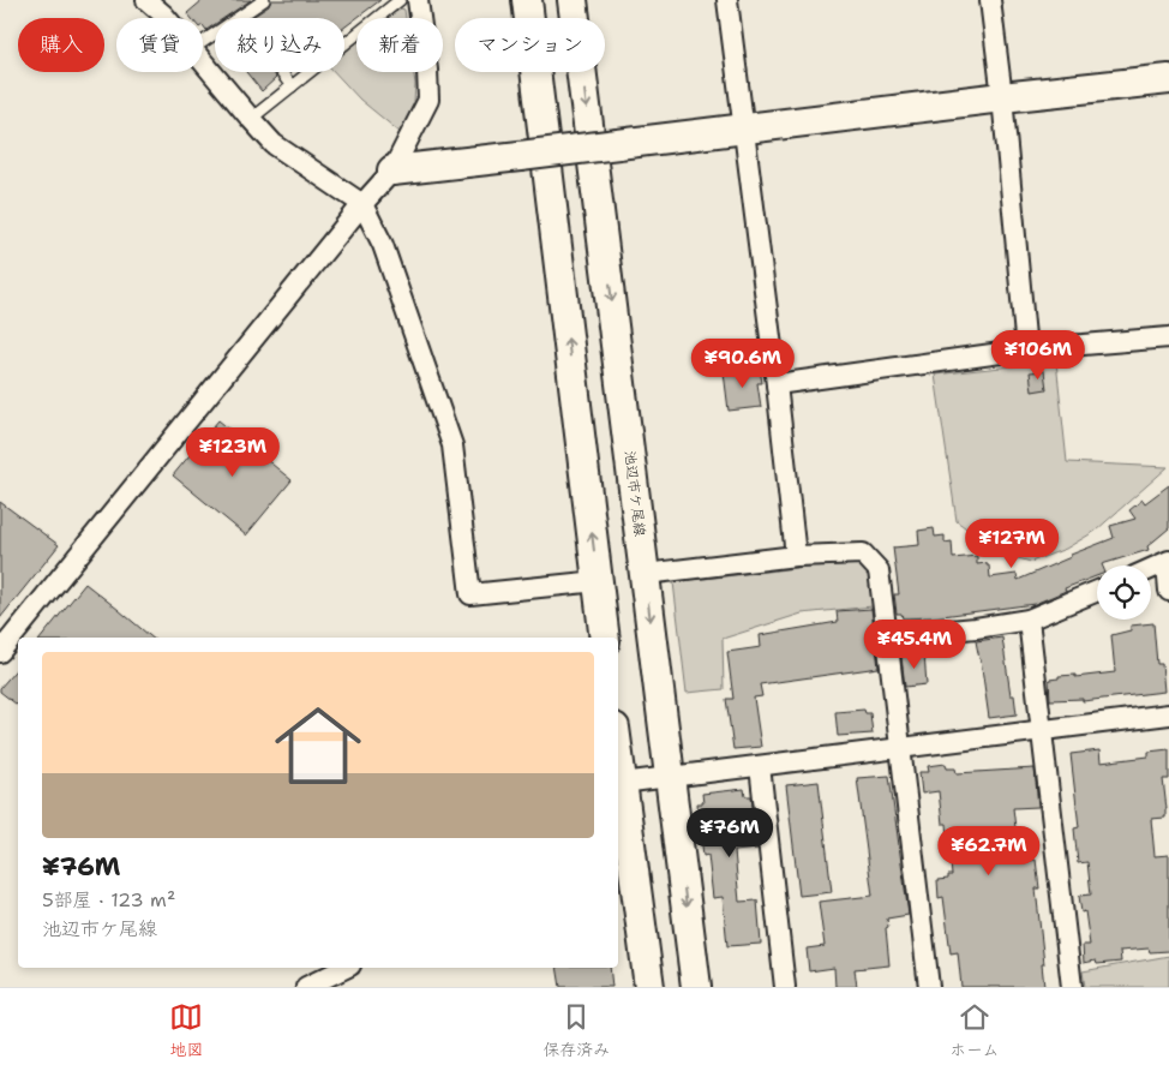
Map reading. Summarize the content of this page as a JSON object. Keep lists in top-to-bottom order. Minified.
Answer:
{"streets":{"street":["池辺市ケ尾線"]},"page":{"chip":["購入","賃貸","絞り込み","新着","マンション"],"price":["¥106M","¥90.6M","¥123M","¥127M","¥45.4M","¥76M","¥62.7M"],"list":[{"name":"¥76M","note":"5部屋 · 123 m² · 池辺市ケ尾線"}],"tabs":["地図","保存済み","ホーム"]}}
